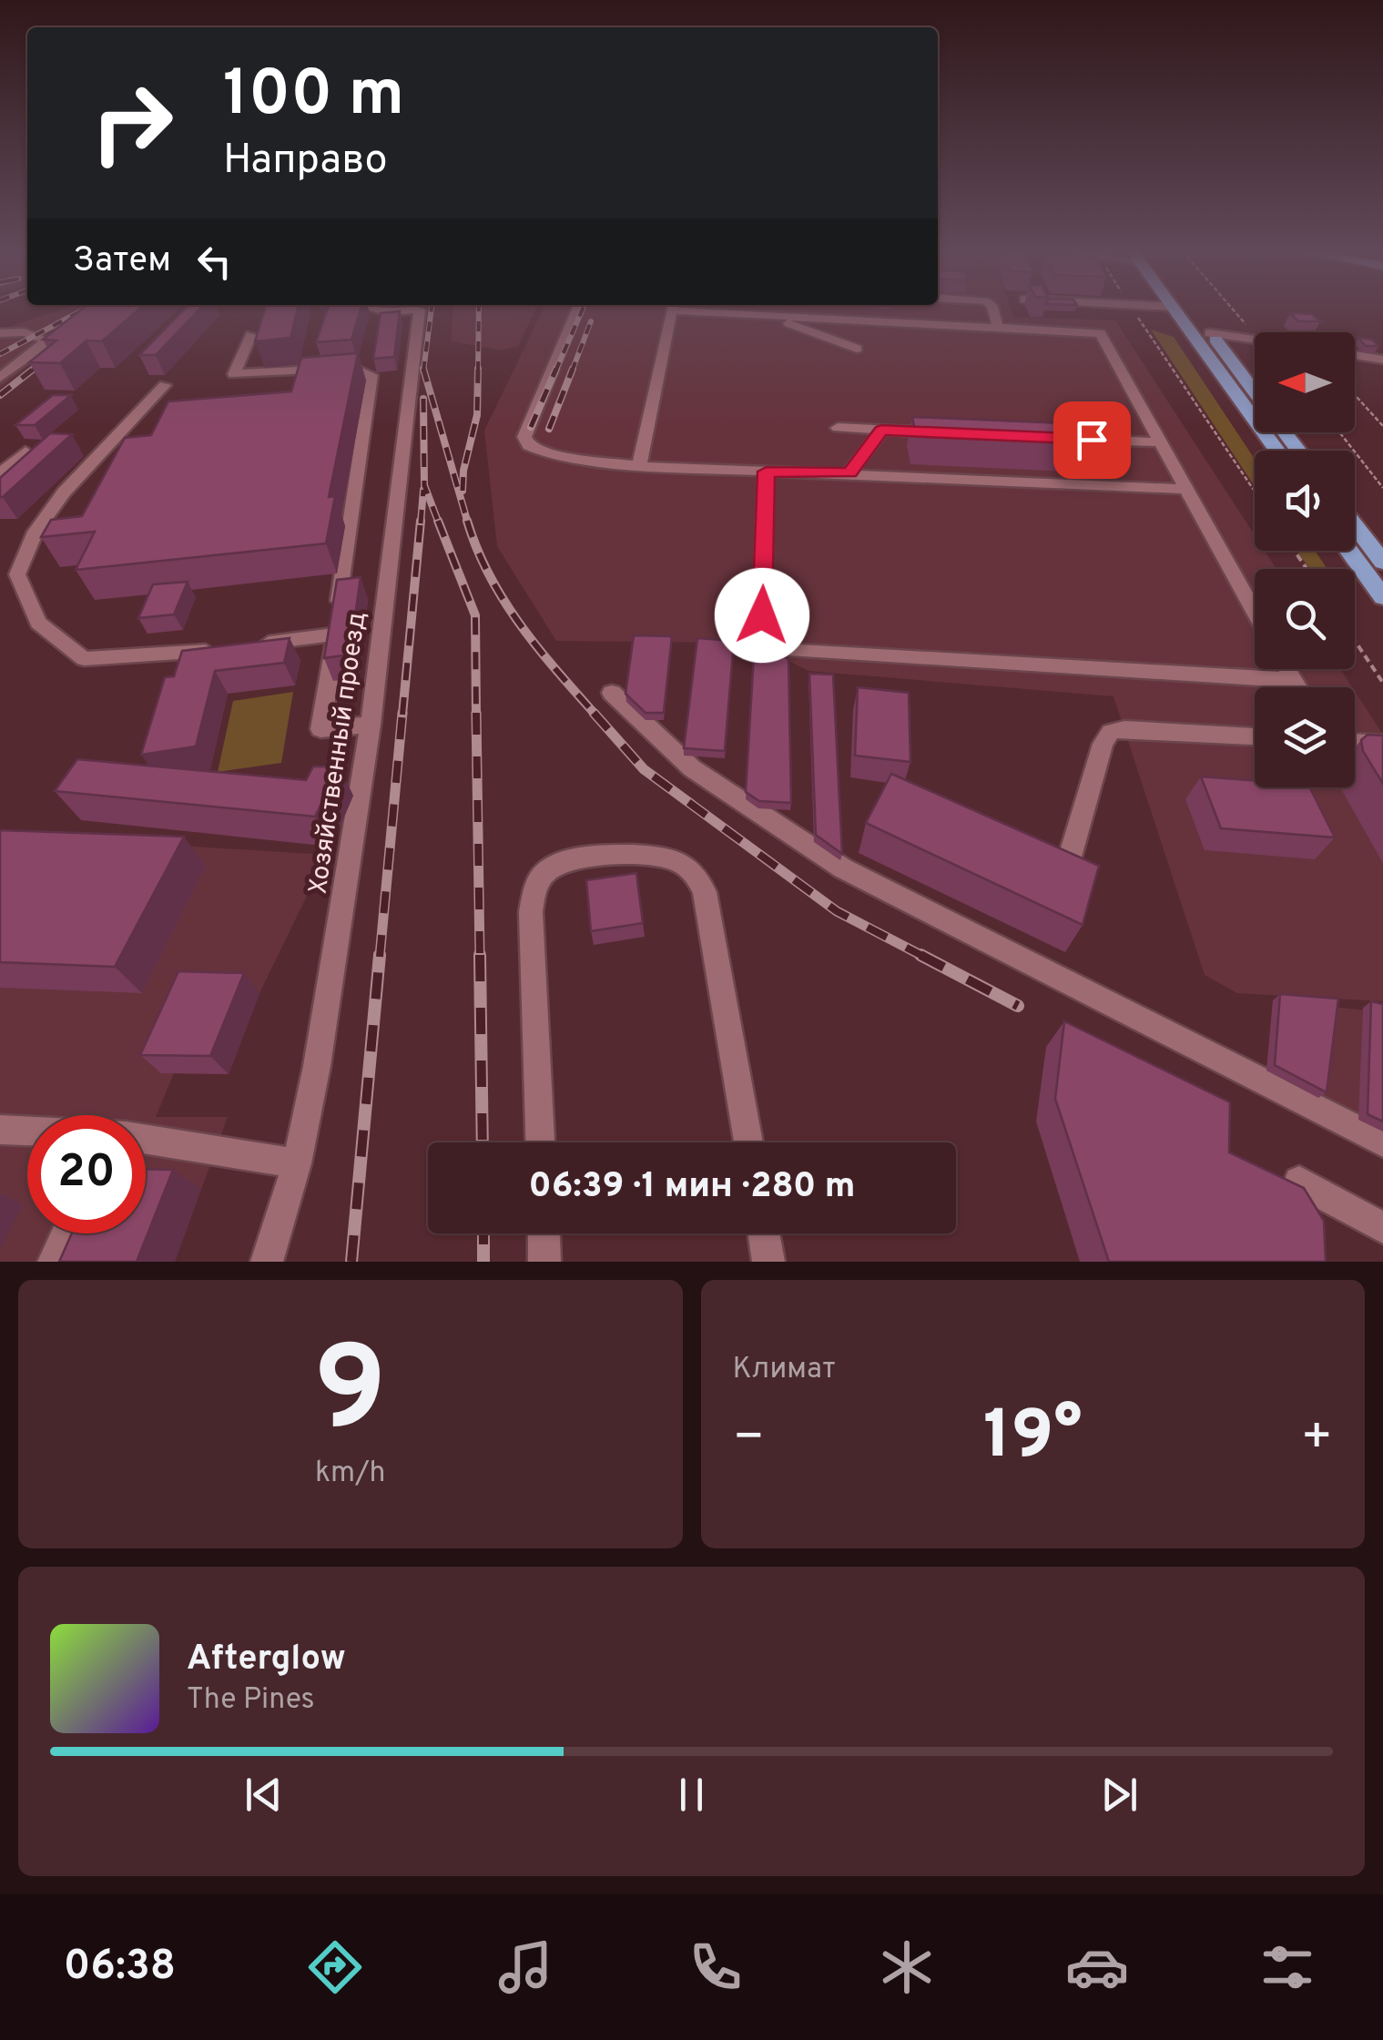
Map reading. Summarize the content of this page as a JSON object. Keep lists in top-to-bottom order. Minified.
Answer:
{"streets":{"street":["Хозяйственный проезд"]},"north":"left","page":{"turn":["100 m","Направо"],"then":"Затем","limit":"20","trip":"06:39 · 1 мин · 280 m","tile":[["9","km/h"],"Климат"],"heat":["−","19°","+"],"song":["Afterglow","The Pines"],"tabs":"06:38"}}
